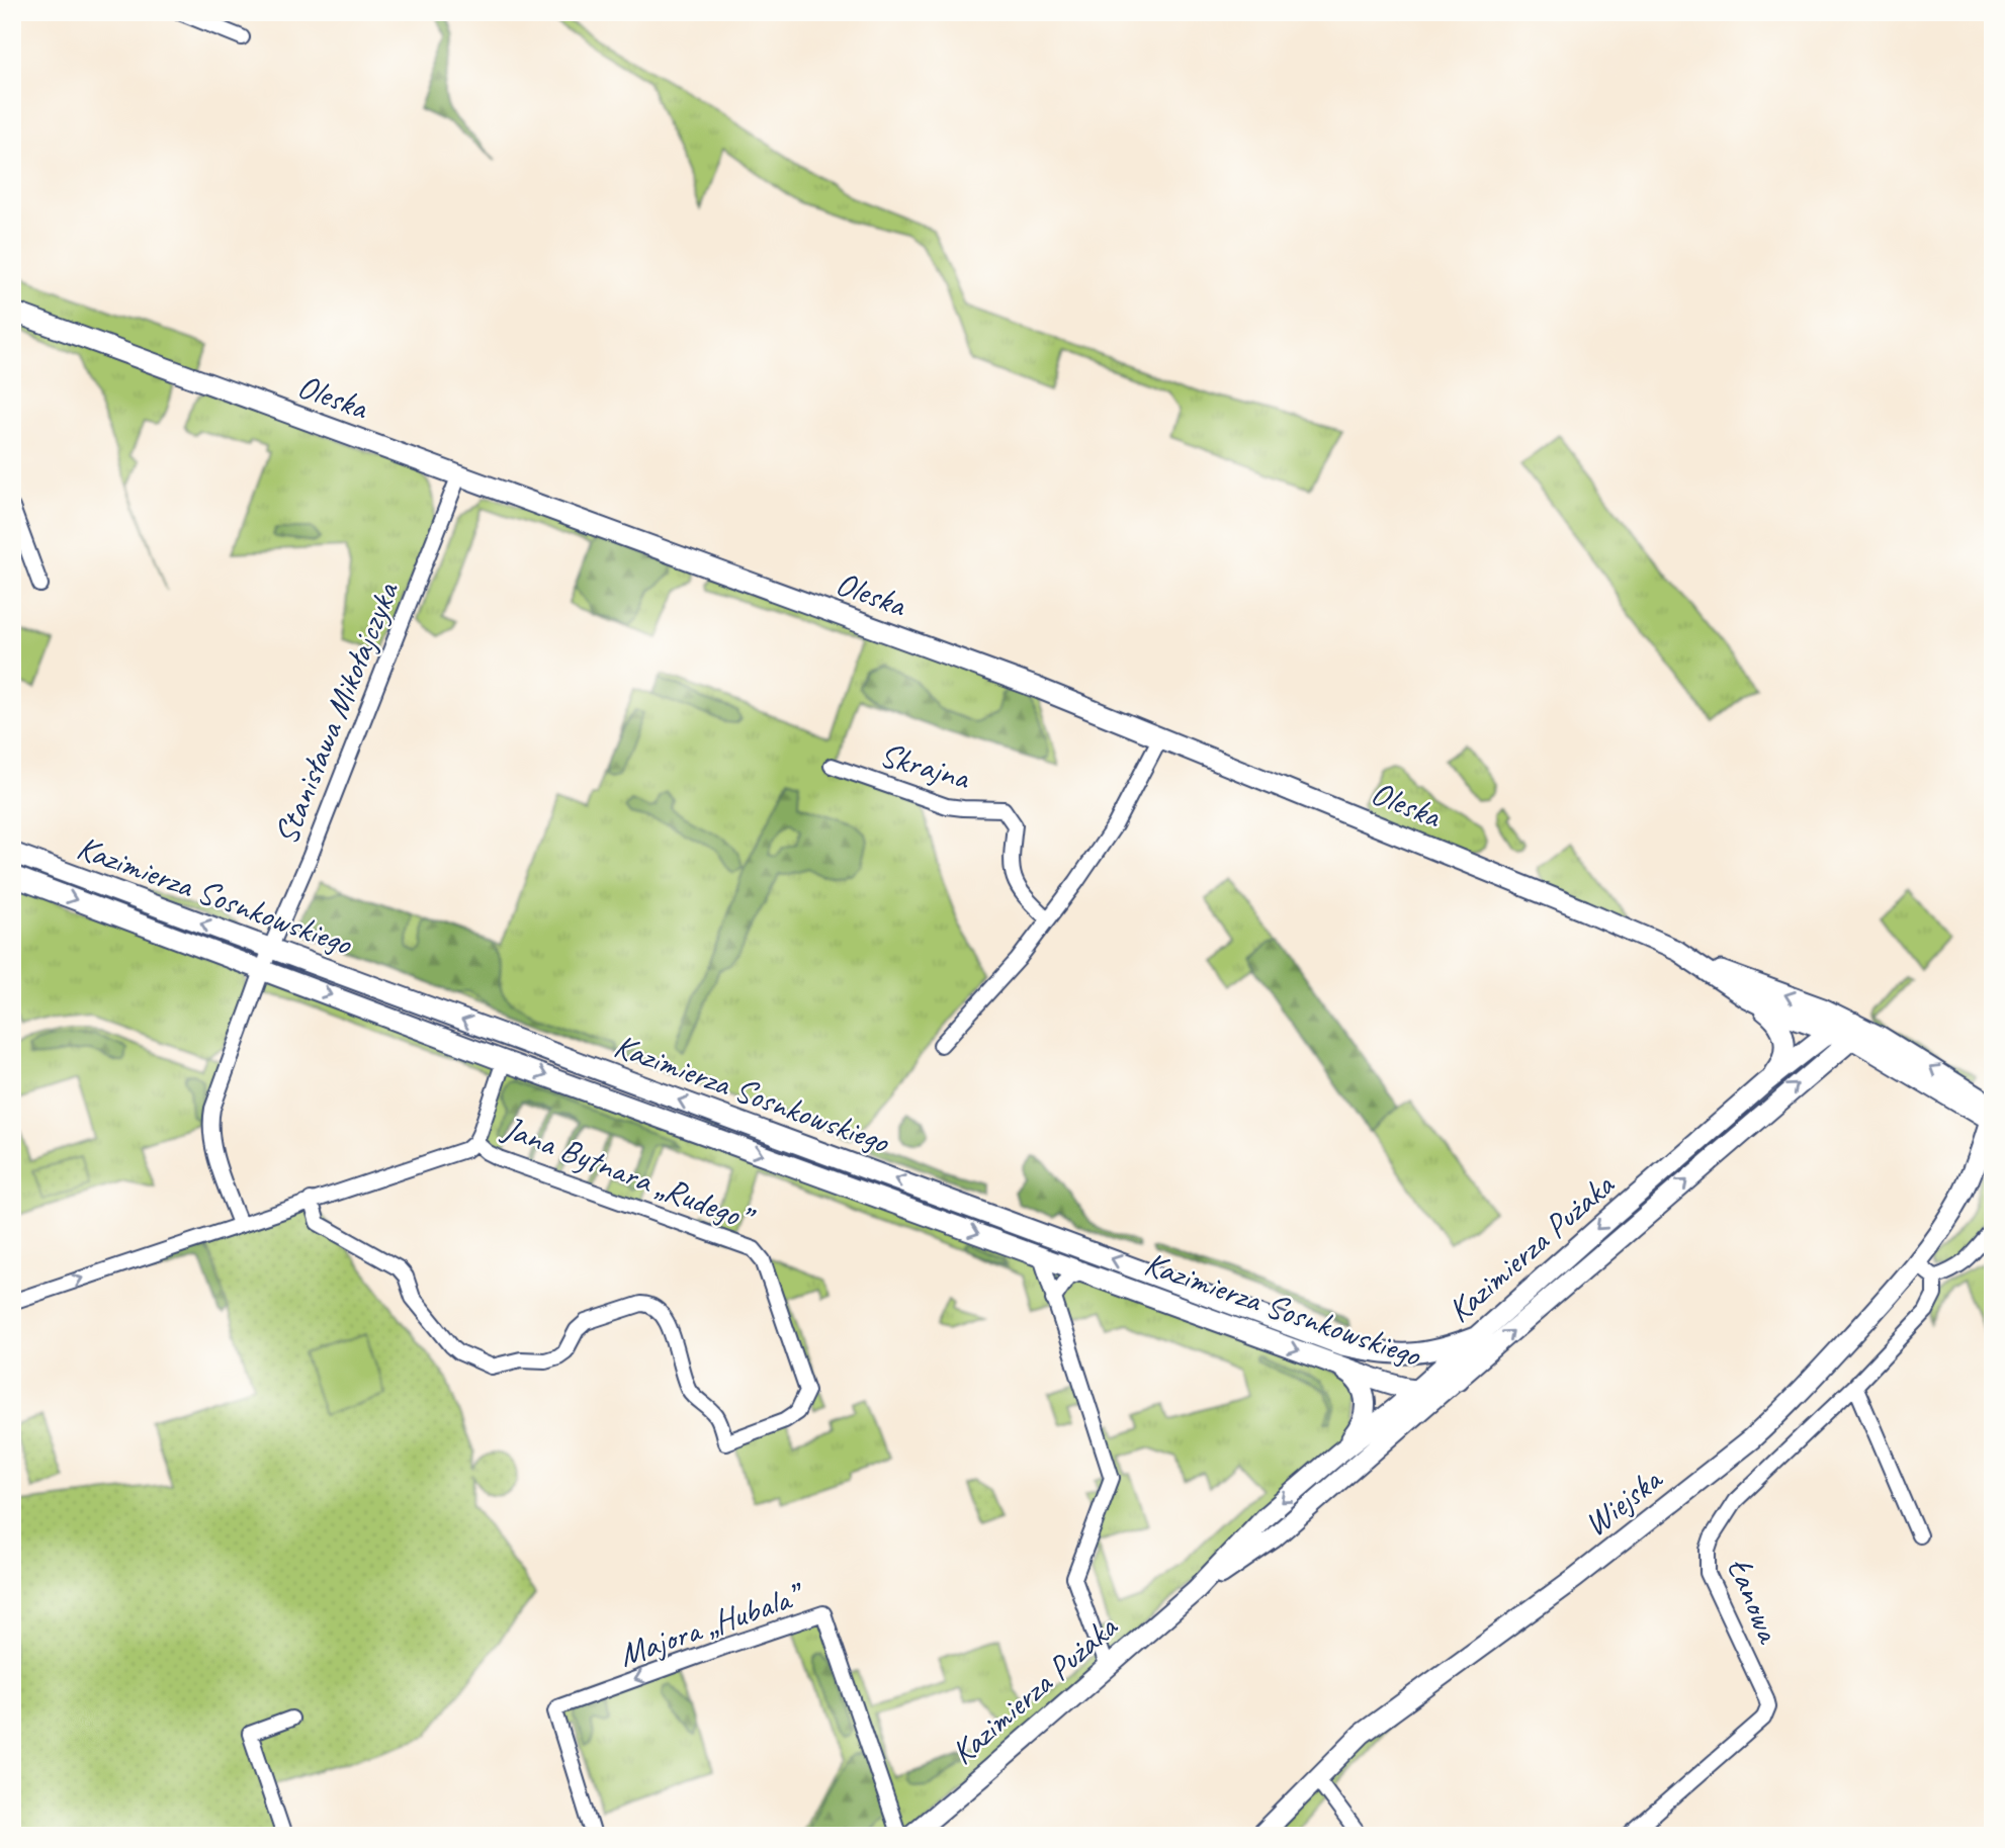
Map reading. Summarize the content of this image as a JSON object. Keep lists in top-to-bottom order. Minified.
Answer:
{"streets":{"street":["Oleska","Stanisława Mikołajczyka","Skrajna","Kazimierza Sosnkowskiego","Jana Bytnara „Rudego”","Kazimierza Pużaka","Wiejska","Łanowa","Majora „Hubala”"]},"crossings":[["Oleska","Stanisława Mikołajczyka"],["Oleska","Kazimierza Pużaka"],["Oleska","Wiejska"],["Stanisława Mikołajczyka","Kazimierza Sosnkowskiego"],["Kazimierza Sosnkowskiego","Jana Bytnara „Rudego”"],["Kazimierza Sosnkowskiego","Kazimierza Pużaka"]]}
